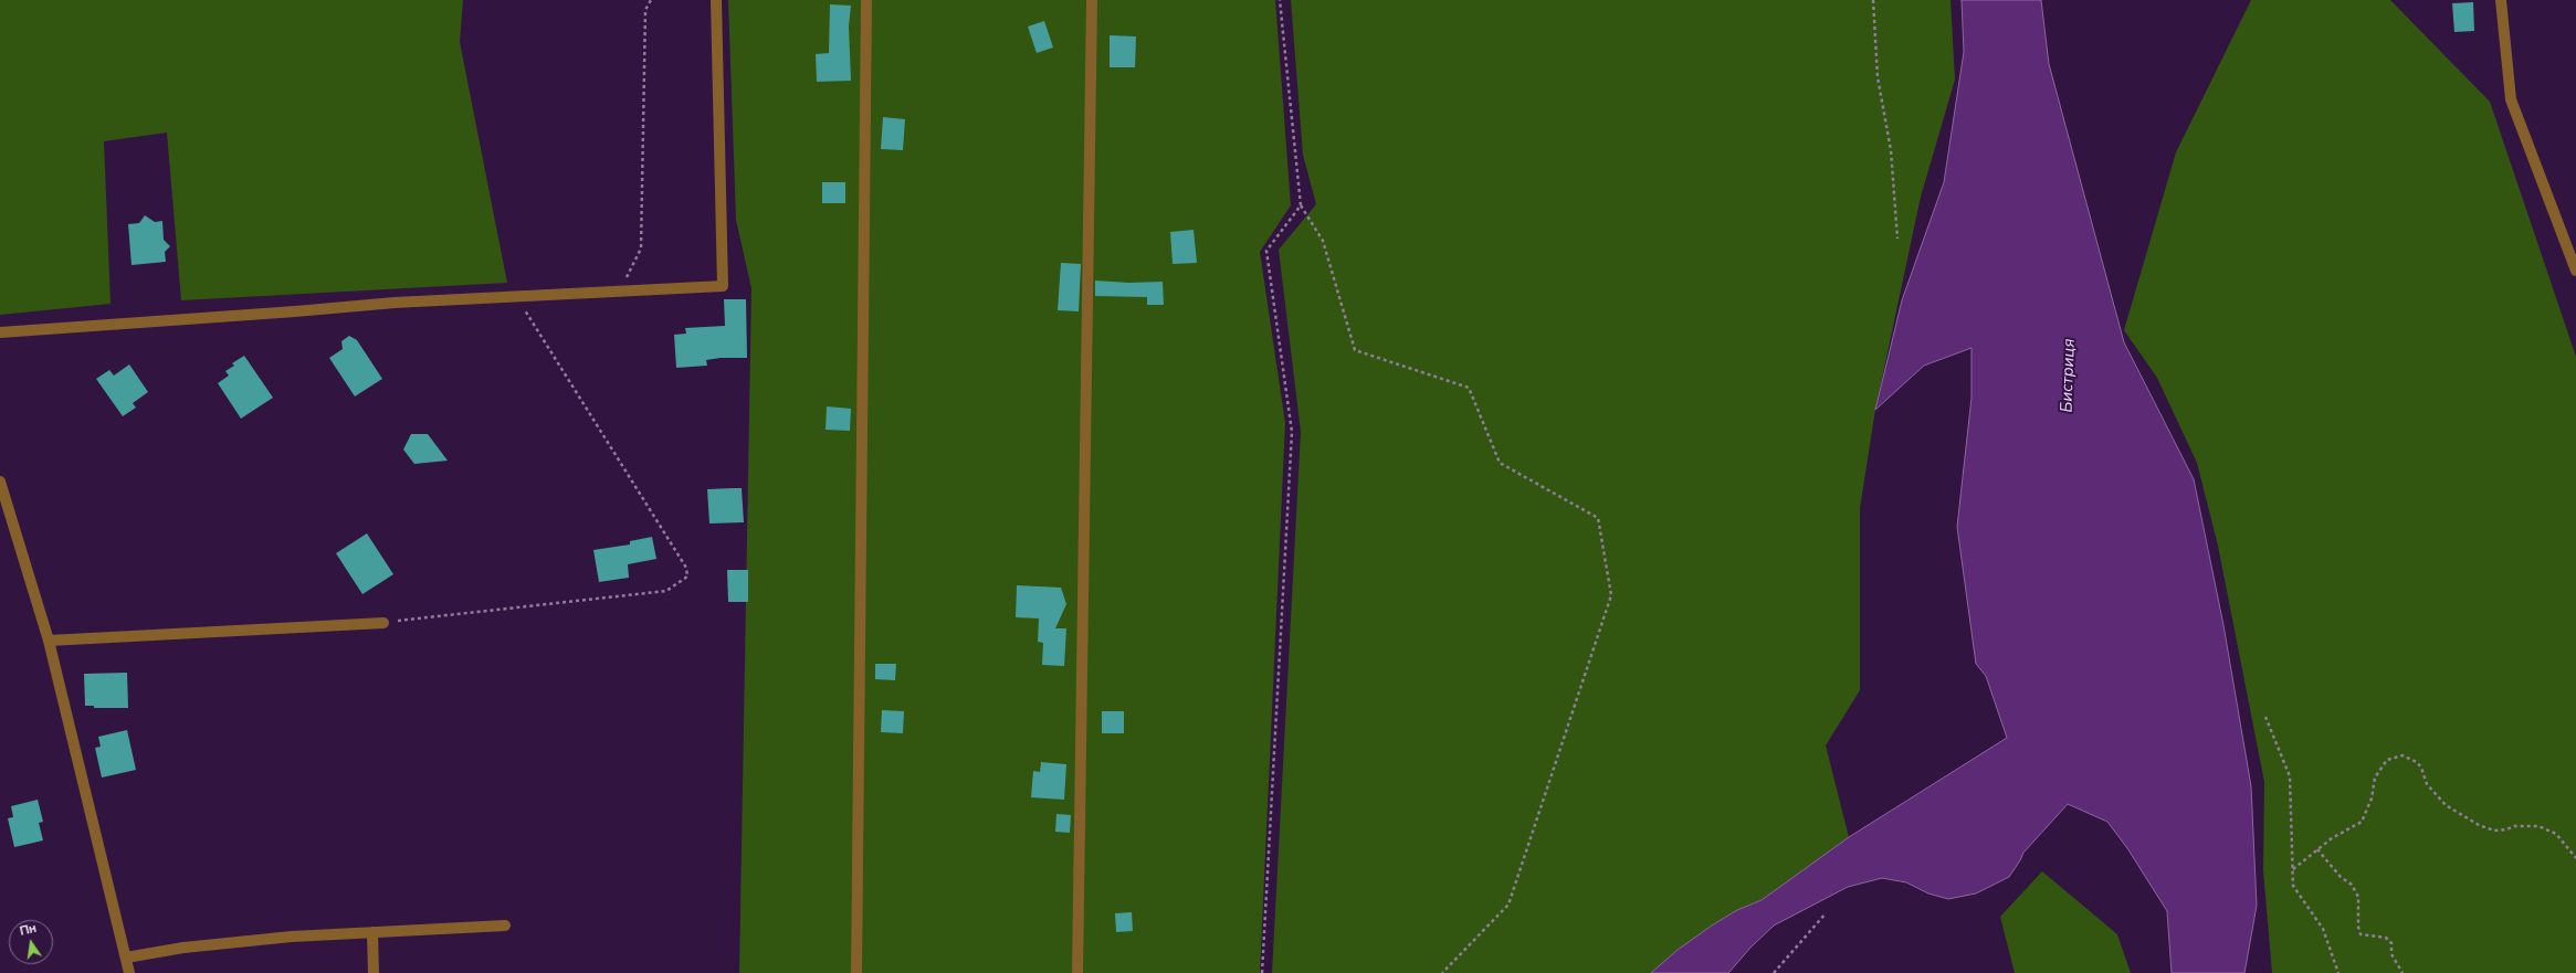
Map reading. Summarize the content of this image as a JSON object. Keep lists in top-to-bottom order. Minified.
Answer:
{"water":["Бистриця"],"north":"top"}
